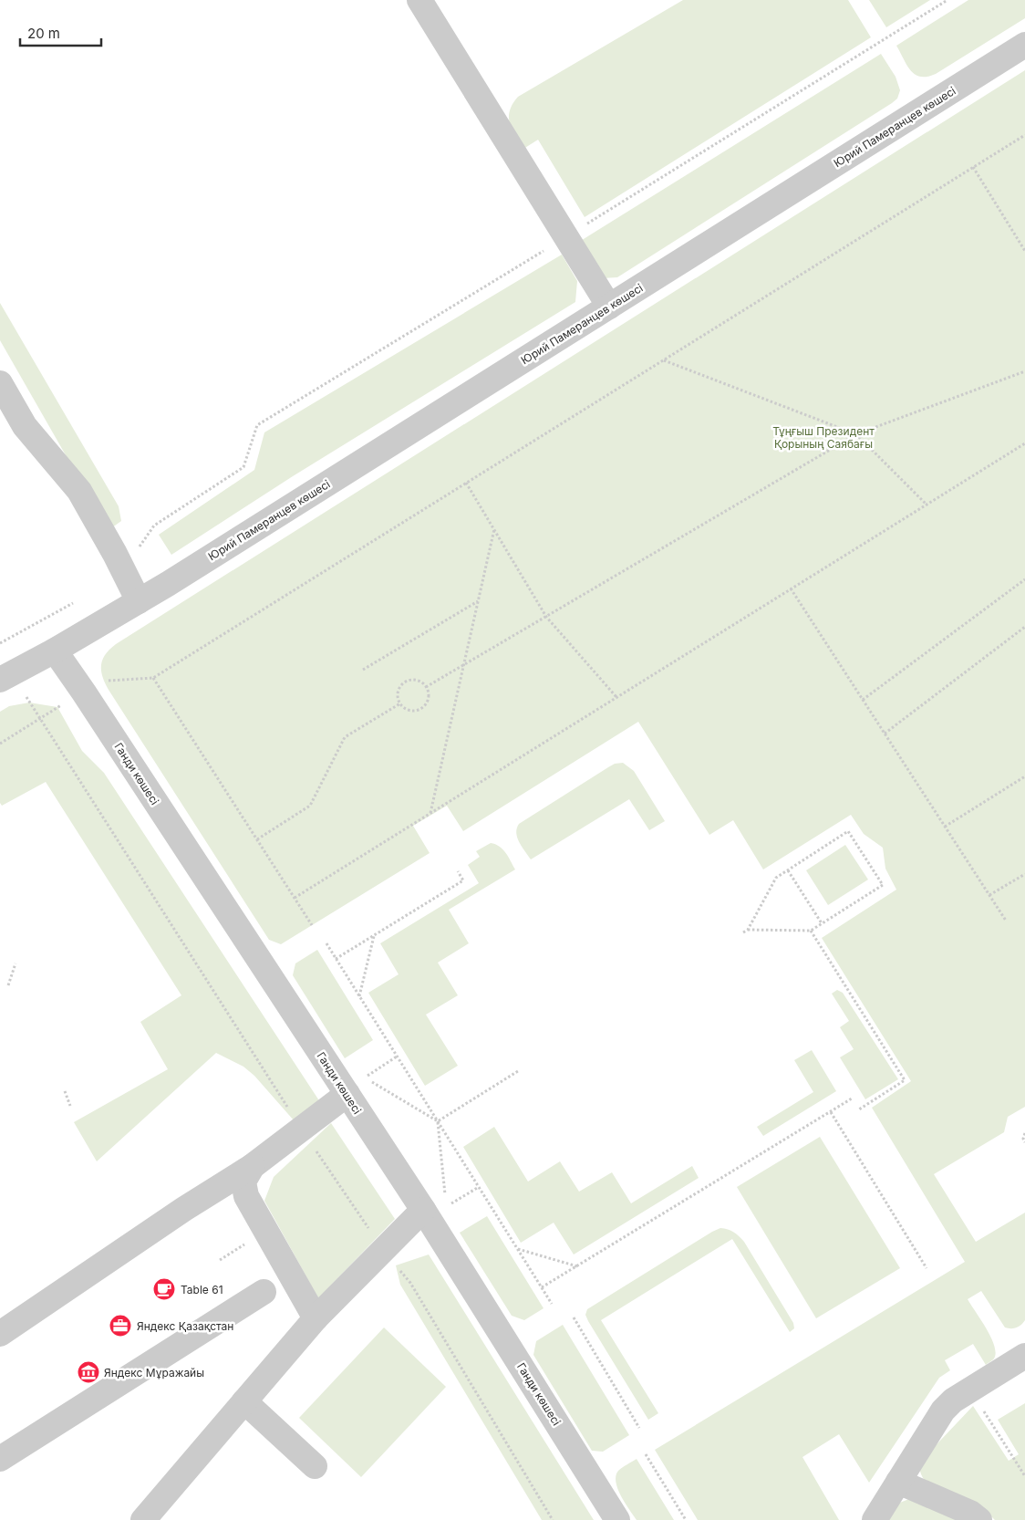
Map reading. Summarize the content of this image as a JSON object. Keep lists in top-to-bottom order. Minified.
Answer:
{"streets":{"street":["Юрий Памеранцев көшесі","Ганди көшесі"]},"crossings":[["Юрий Памеранцев көшесі","Ганди көшесі"]],"parks":["Тұңғыш Президент Қорының Саябағы"],"places":{"cafe":["Table 61"],"office":["Яндекс Қазақстан"],"museum":["Яндекс Мұражайы"]},"scale_bar":"20 m"}
